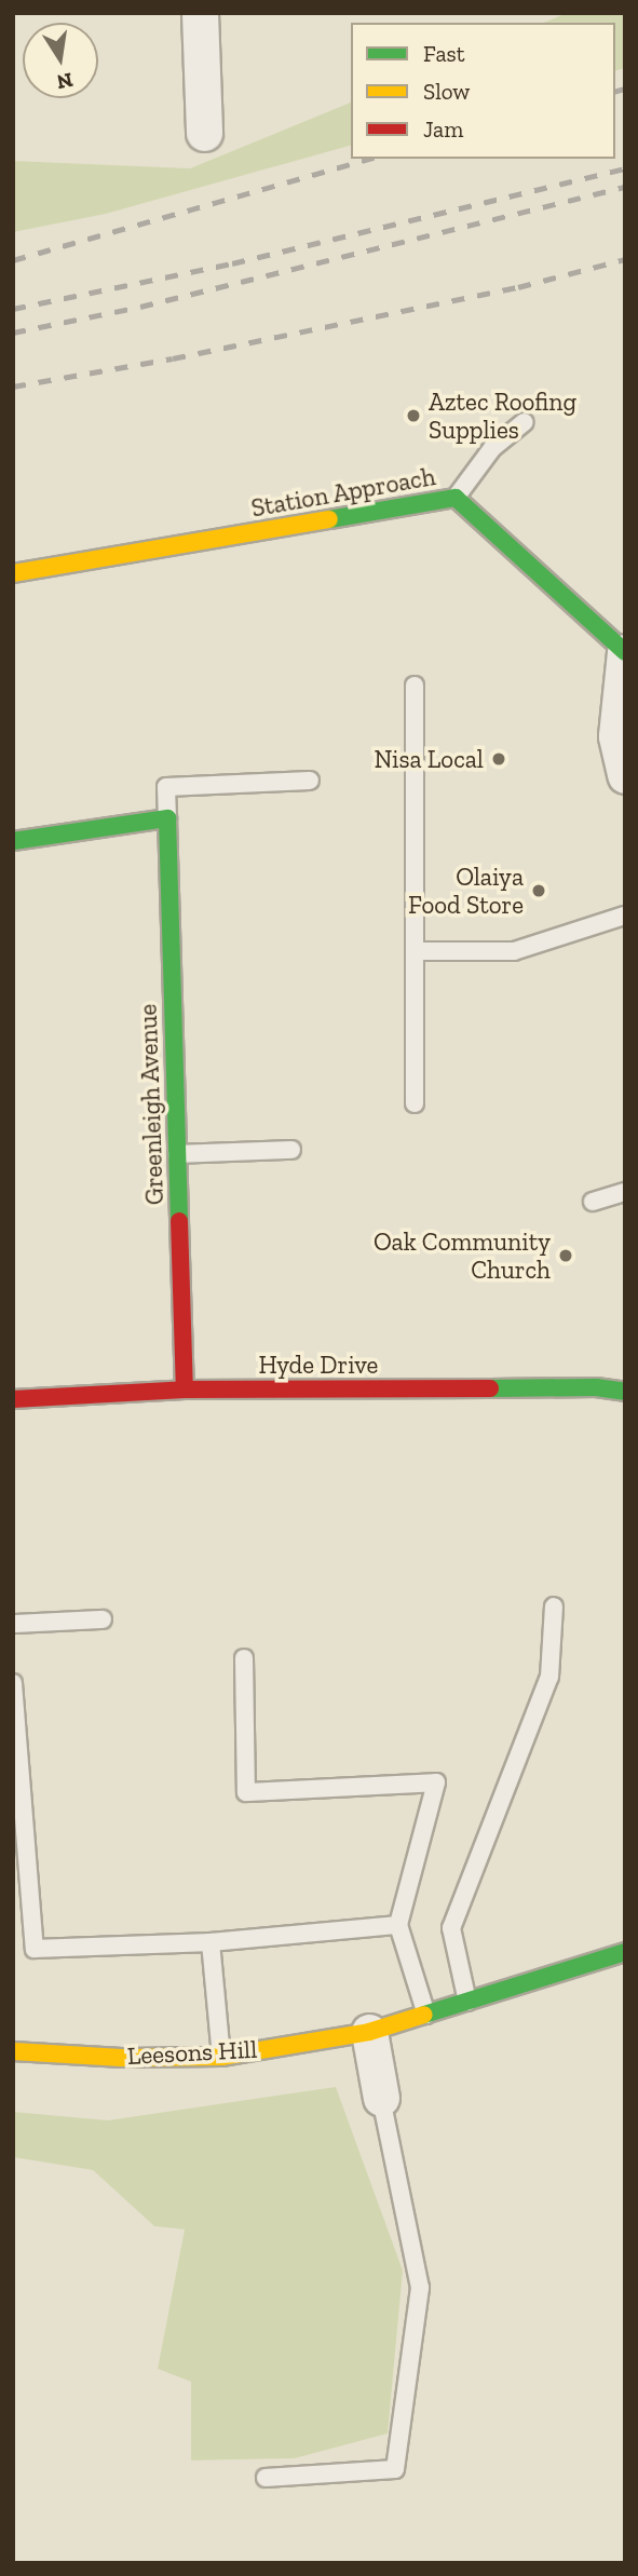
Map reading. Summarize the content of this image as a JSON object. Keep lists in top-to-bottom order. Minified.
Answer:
{"streets":{"street":["Station Approach","Greenleigh Avenue","Hyde Drive","Leesons Hill"]},"crossings":[["Greenleigh Avenue","Hyde Drive"]],"places":["Aztec Roofing Supplies","Nisa Local","Olaiya Food Store","Oak Community Church"],"legend":["Fast","Slow","Jam"],"north":"bottom"}
